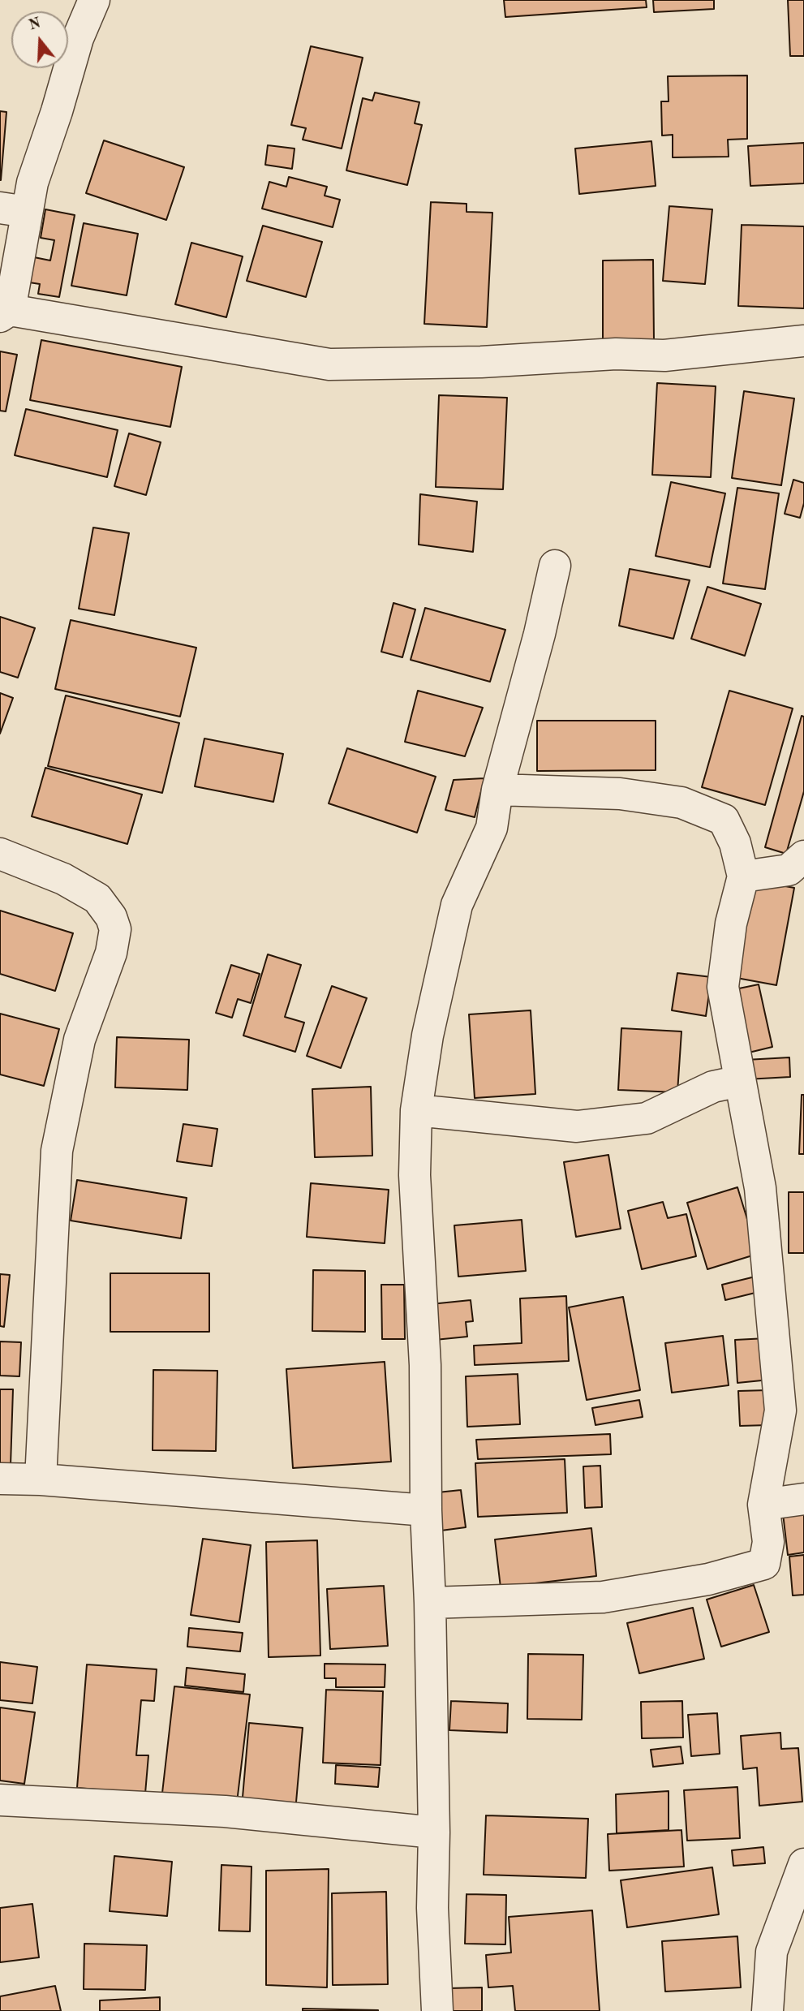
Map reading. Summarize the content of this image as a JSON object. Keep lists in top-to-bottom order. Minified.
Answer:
{"north":"top"}
